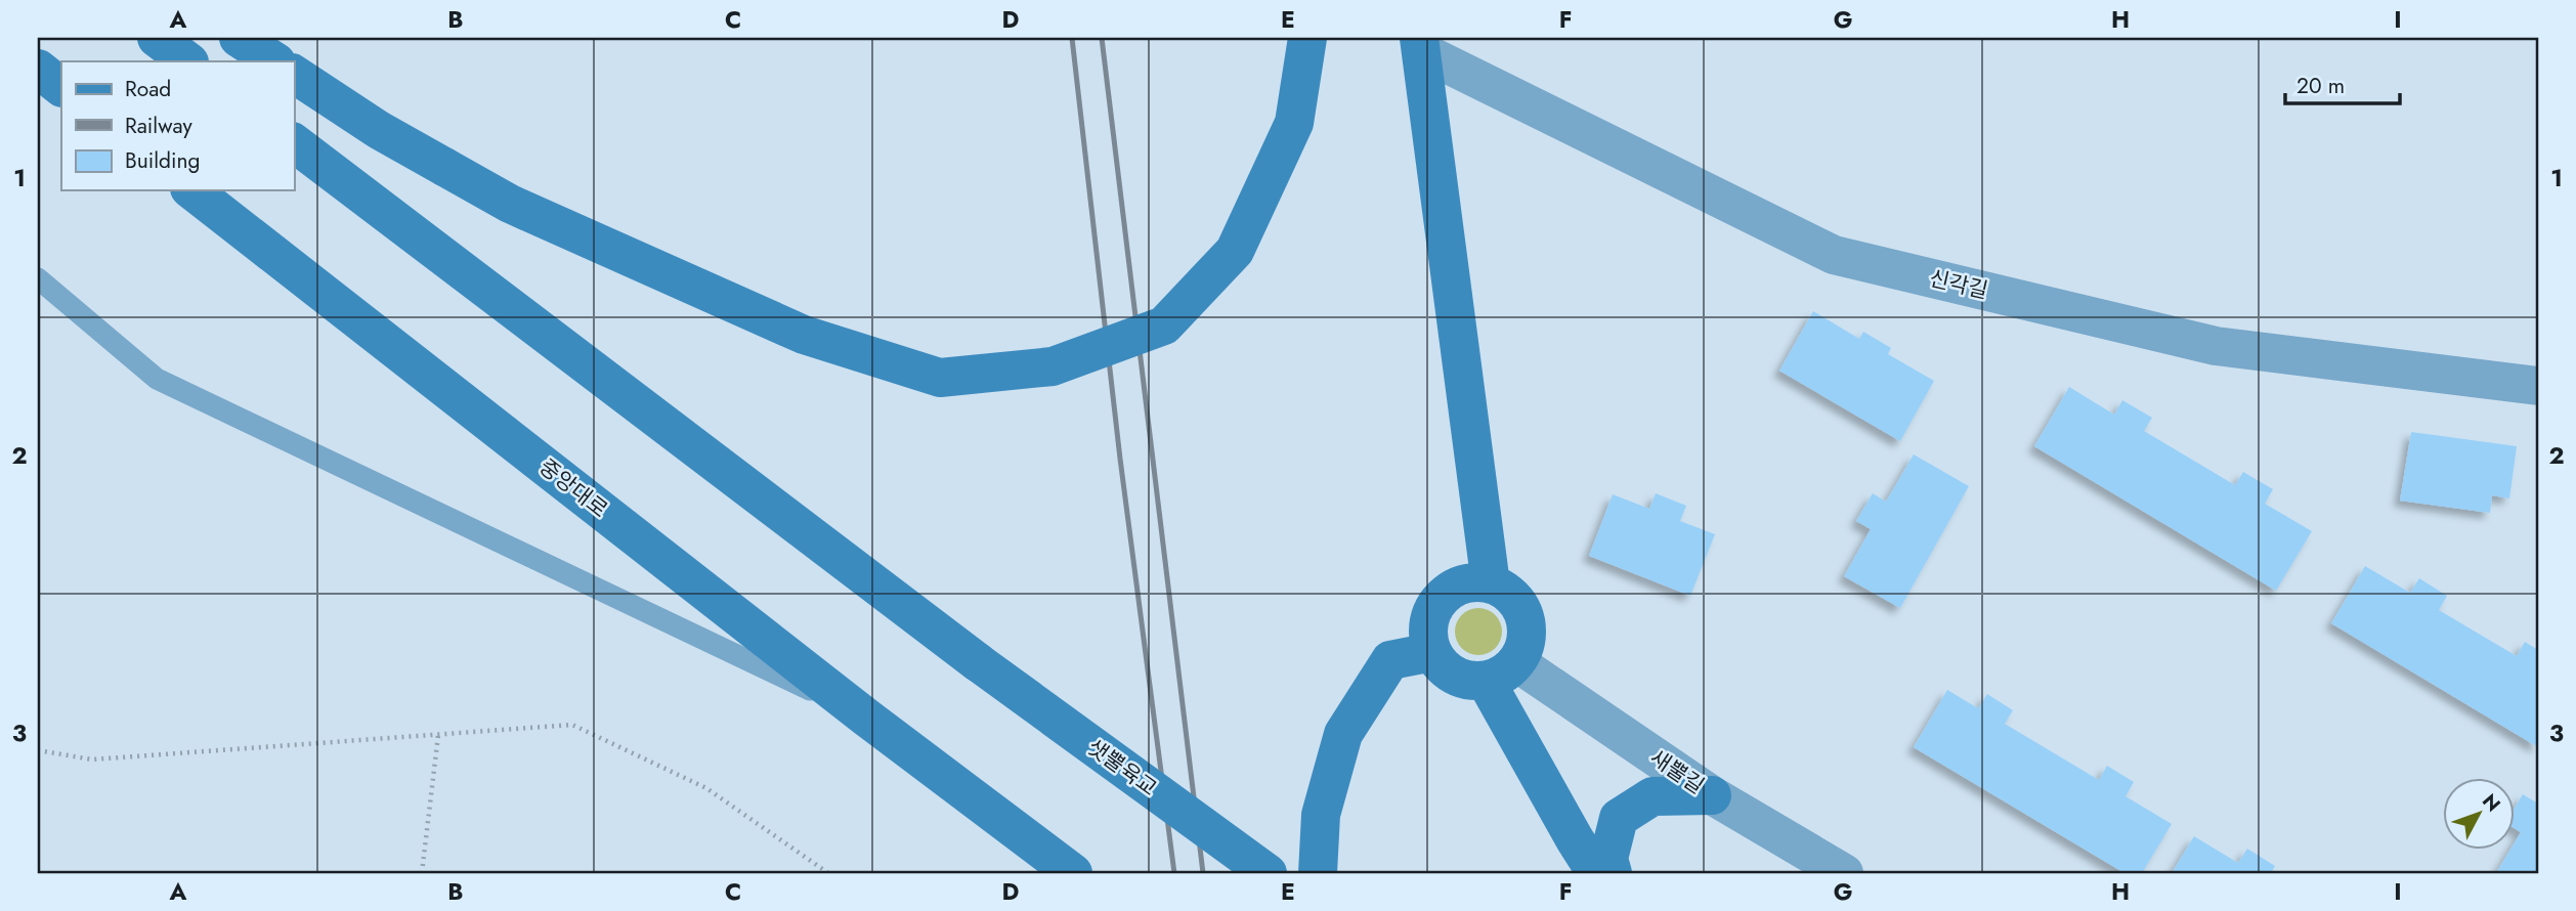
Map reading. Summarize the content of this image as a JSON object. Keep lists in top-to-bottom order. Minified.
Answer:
{"streets":{"main road":["중앙대로","샛뿔육교"],"street":["신각길","새뿔길"]},"legend":["Road","Railway","Building"],"scale_bar":"20 m","north":"top right","grid":{"columns":["A","B","C","D","E","F","G","H","I"],"rows":["1","2","3"]}}
